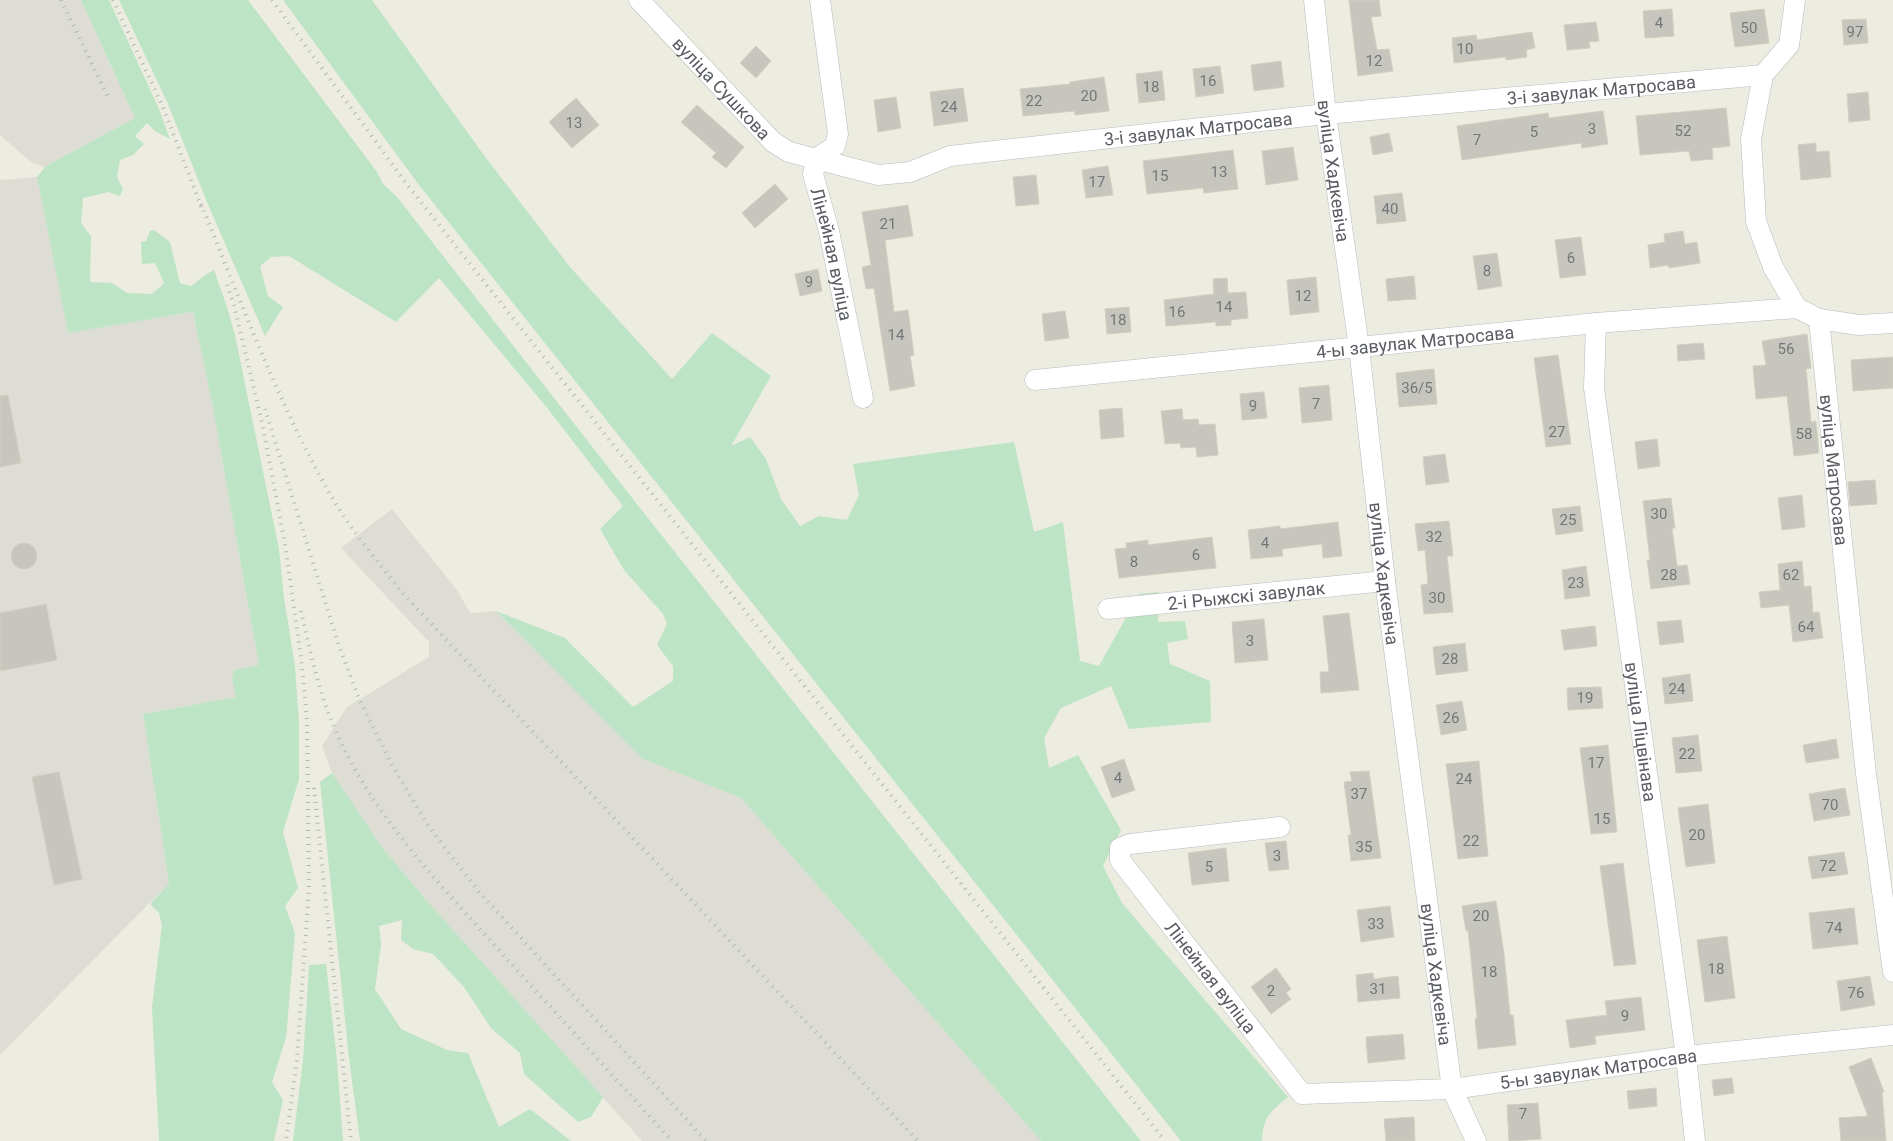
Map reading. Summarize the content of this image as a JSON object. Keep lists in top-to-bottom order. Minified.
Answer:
{"streets":{"street":["вуліца Сушкова","3-і завулак Матросава","вуліца Хадкевіча","Лінейная вуліца","4-ы завулак Матросава","вуліца Матросава","2-і Рыжскі завулак","вуліца Ліцвінава","5-ы завулак Матросава"]},"crossings":[["вуліца Сушкова","3-і завулак Матросава"],["вуліца Сушкова","Лінейная вуліца"],["3-і завулак Матросава","вуліца Хадкевіча"],["3-і завулак Матросава","Лінейная вуліца"],["вуліца Хадкевіча","4-ы завулак Матросава"],["вуліца Хадкевіча","2-і Рыжскі завулак"],["вуліца Хадкевіча","5-ы завулак Матросава"],["Лінейная вуліца","5-ы завулак Матросава"],["4-ы завулак Матросава","вуліца Ліцвінава"],["вуліца Ліцвінава","5-ы завулак Матросава"]],"house_numbers":["4","50","97","10","12","16","18","20","22","24","13","3","52","5","7","13","15","17","40","21","6","8","9","12","14","16","18","14","56","36/5","7","9","27","58","30","25","32","4","6","8","28","62","23","30","64","3","28","24","19","26","22","17","4","24","37","70","15","20","22","35","3","72","5","20","33","74","18","18","31","2","76","9","7"]}
